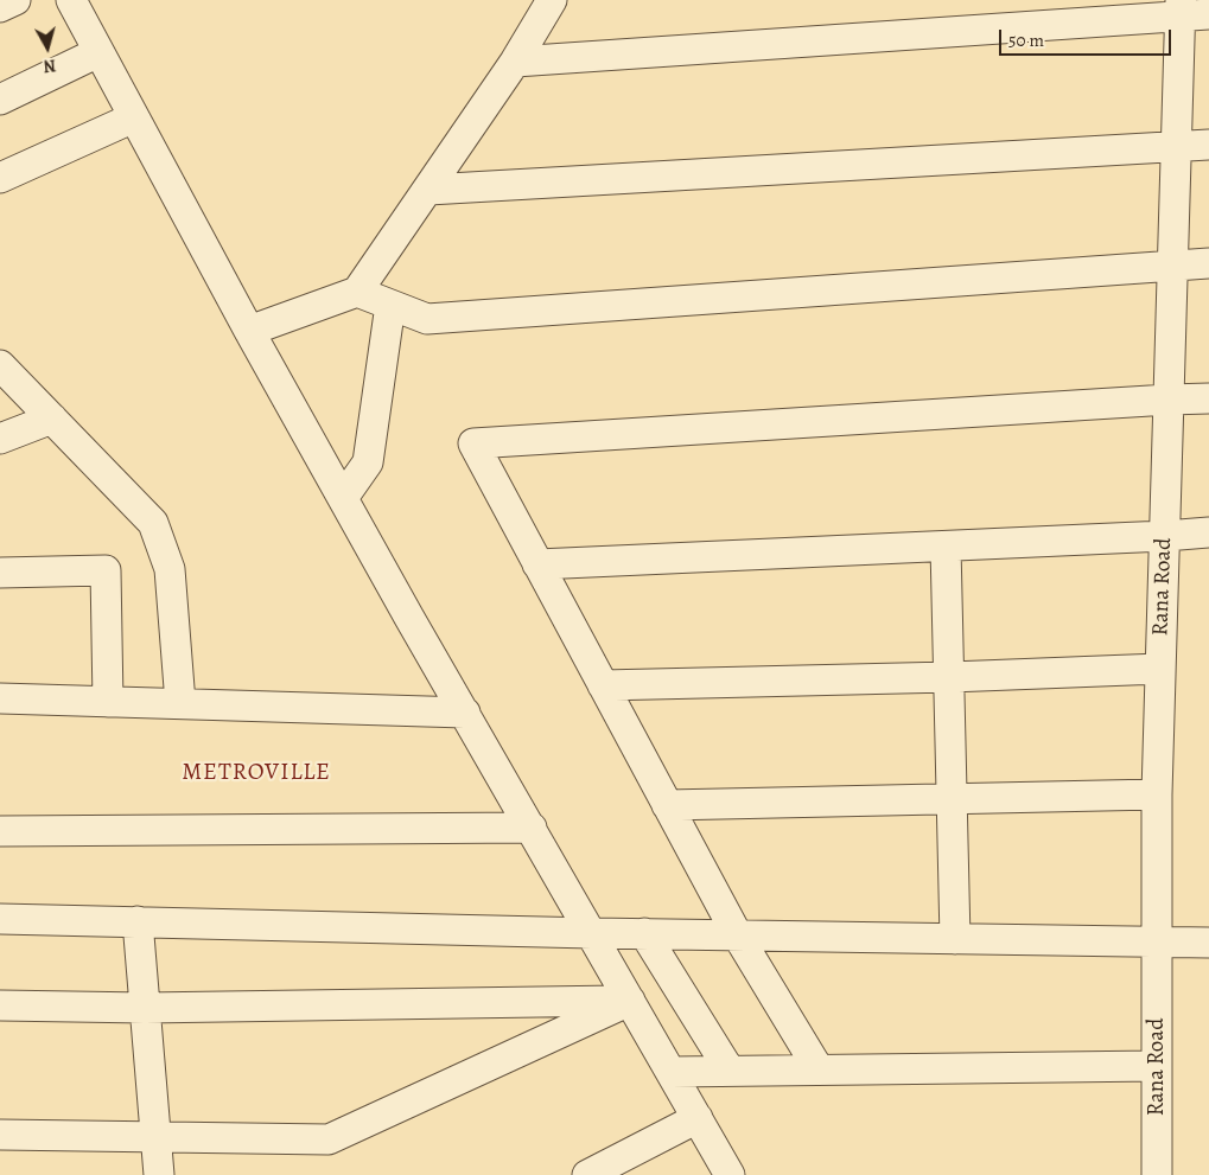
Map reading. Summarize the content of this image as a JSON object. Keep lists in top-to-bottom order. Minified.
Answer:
{"streets":{"street":["Rana Road"]},"districts":["METROVILLE"],"scale_bar":"50 m","north":"bottom"}
